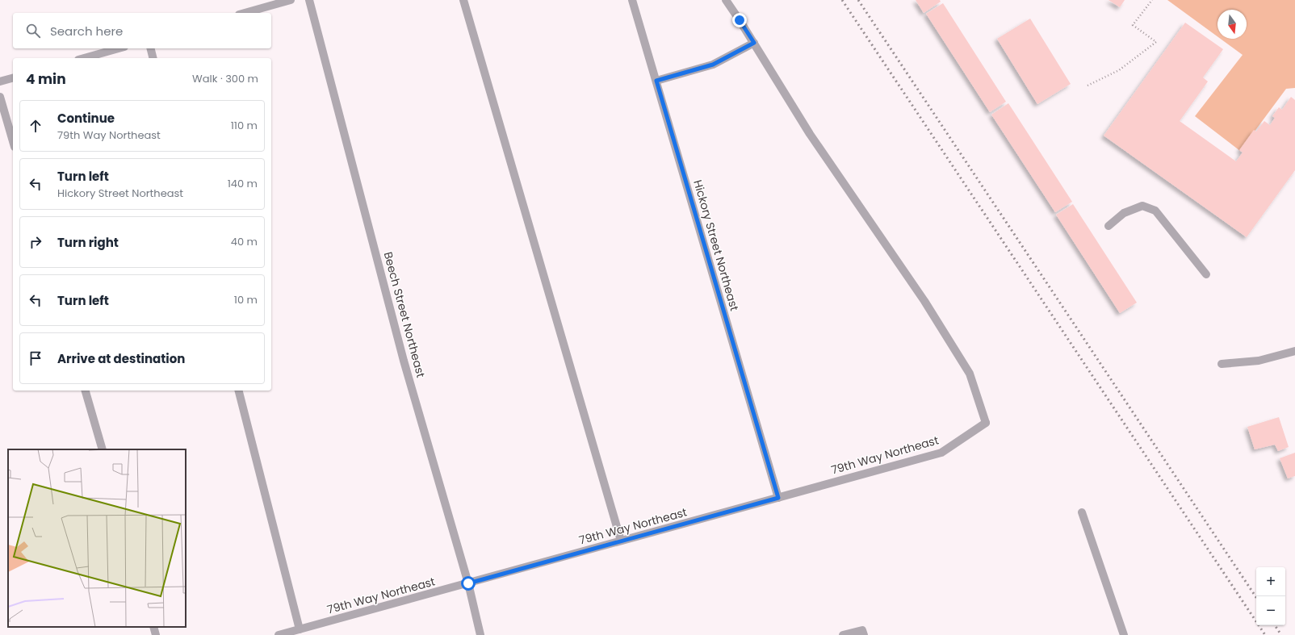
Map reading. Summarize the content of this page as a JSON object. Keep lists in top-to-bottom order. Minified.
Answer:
{"streets":{"street":["Hickory Street Northeast","Beech Street Northeast","79th Way Northeast"]},"crossings":[["Hickory Street Northeast","79th Way Northeast"],["Beech Street Northeast","79th Way Northeast"]],"north":"bottom","page":{"search":"Search here","heading":["4 min","Walk · 300 m"],"list":[["Continue","79th Way Northeast","110 m"],["Turn left","Hickory Street Northeast","140 m"],["Turn right","40 m"],["Turn left","10 m"],"Arrive at destination"],"map_buttons":["+","−"]}}
